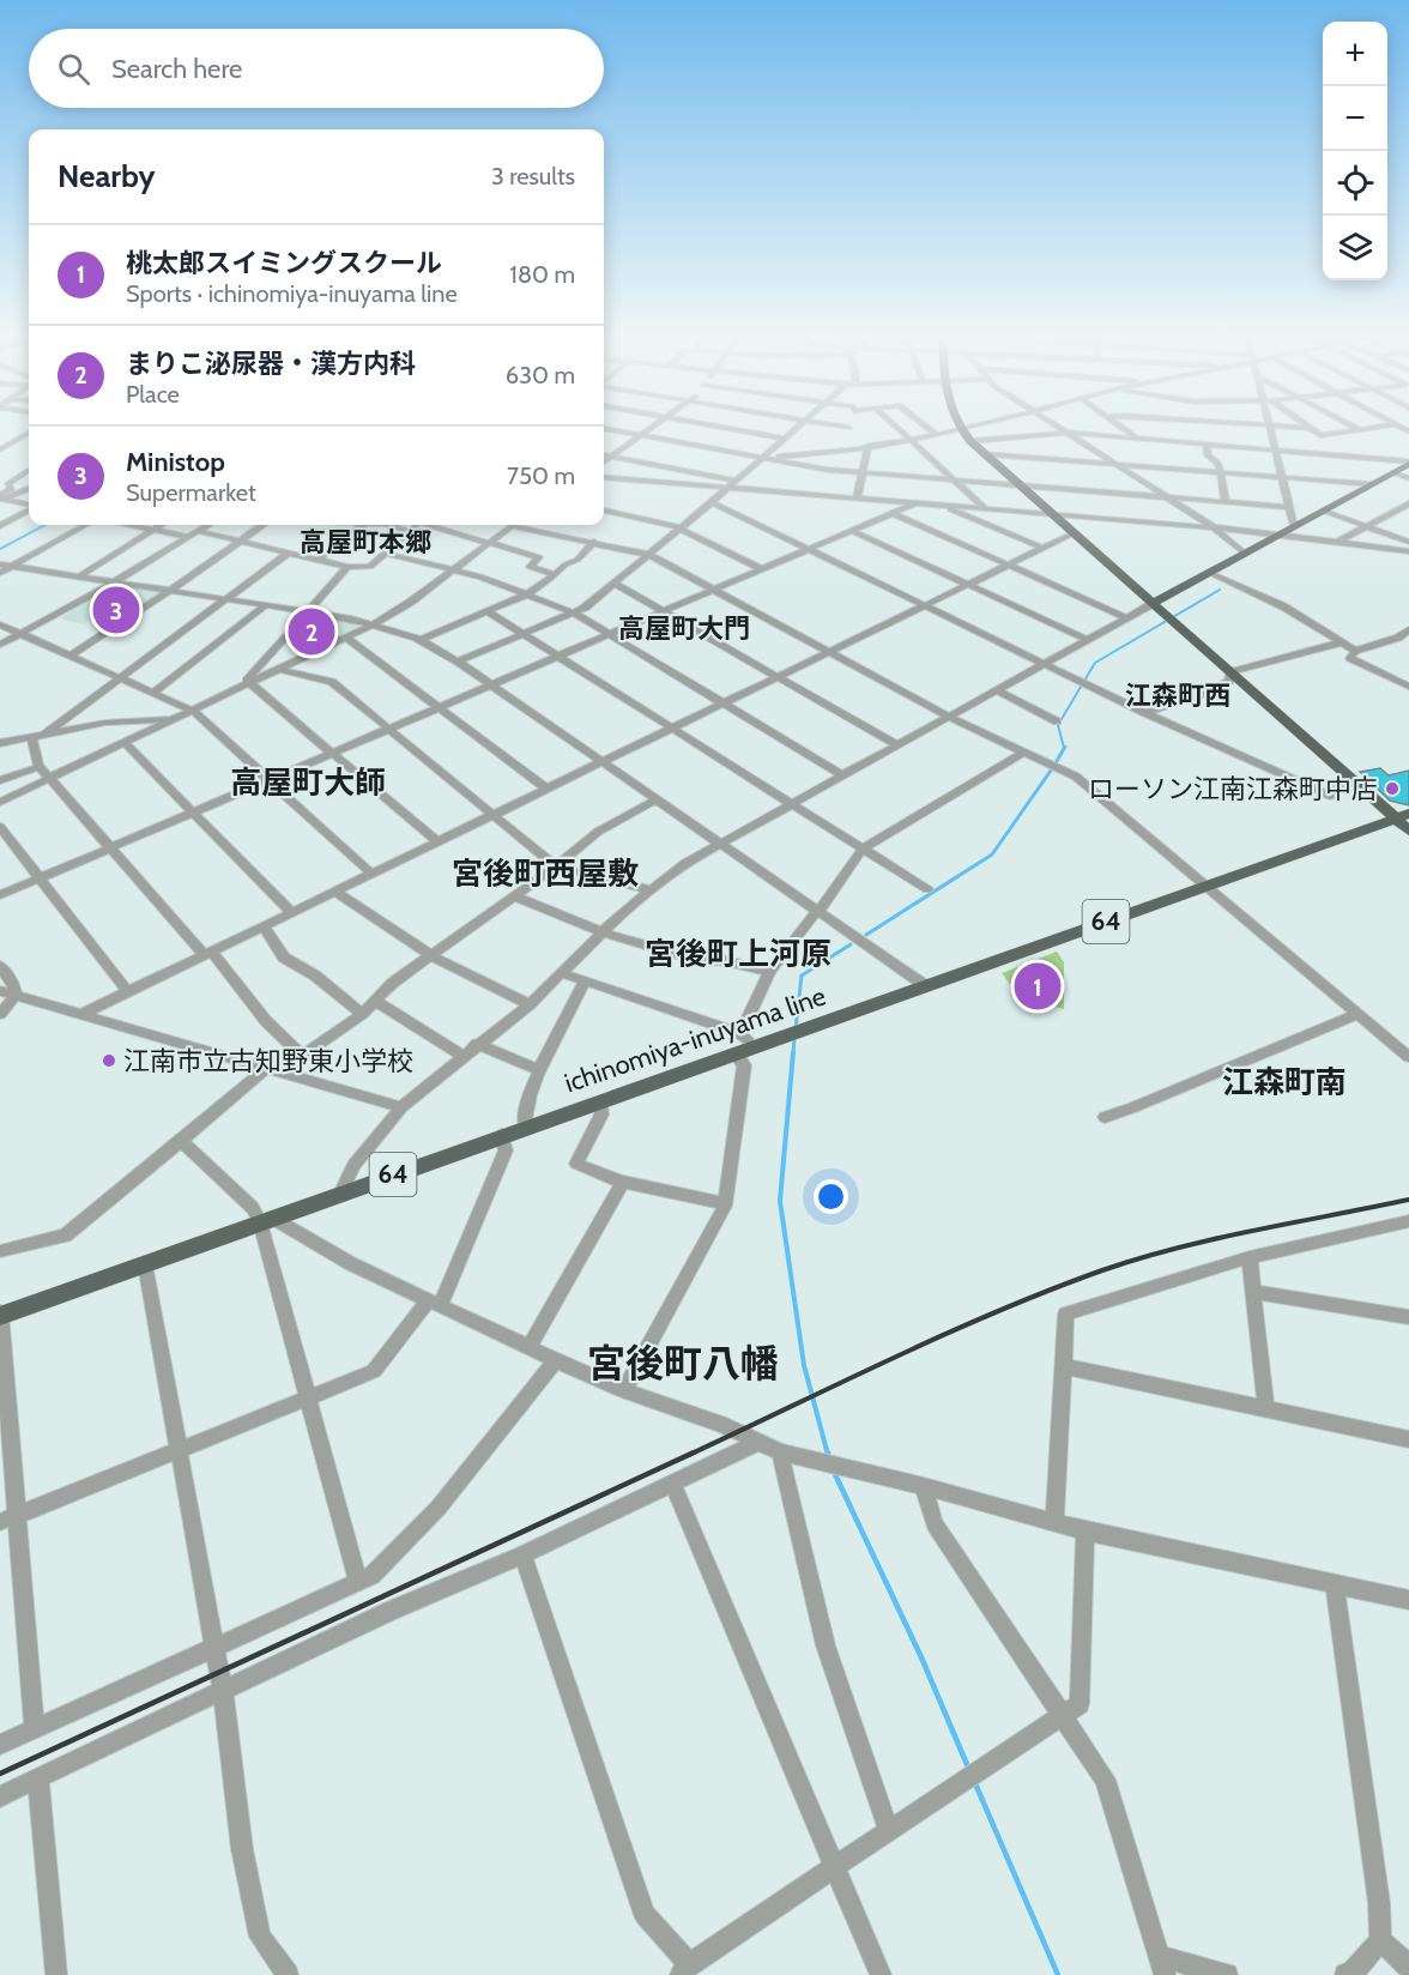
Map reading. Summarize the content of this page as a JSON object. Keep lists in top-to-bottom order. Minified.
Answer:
{"streets":{"main road":["64","ichinomiya-inuyama line"]},"districts":["高屋町本郷","高屋町大門","江森町西","高屋町大師","宮後町西屋敷","宮後町上河原","江森町南","宮後町八幡"],"places":["ローソン江南江森町中店","江南市立古知野東小学校"],"page":{"map_buttons":["+","−"],"search":"Search here","heading":["Nearby","3 results"],"list":[{"mark":"1","name":"桃太郎スイミングスクール","note":"Sports · ichinomiya-inuyama line","value":"180 m"},{"mark":"2","name":"まりこ泌尿器・漢方内科","note":"Place","value":"630 m"},{"mark":"3","name":"Ministop","note":"Supermarket","value":"750 m"}],"pins":["3","2","1"]}}
